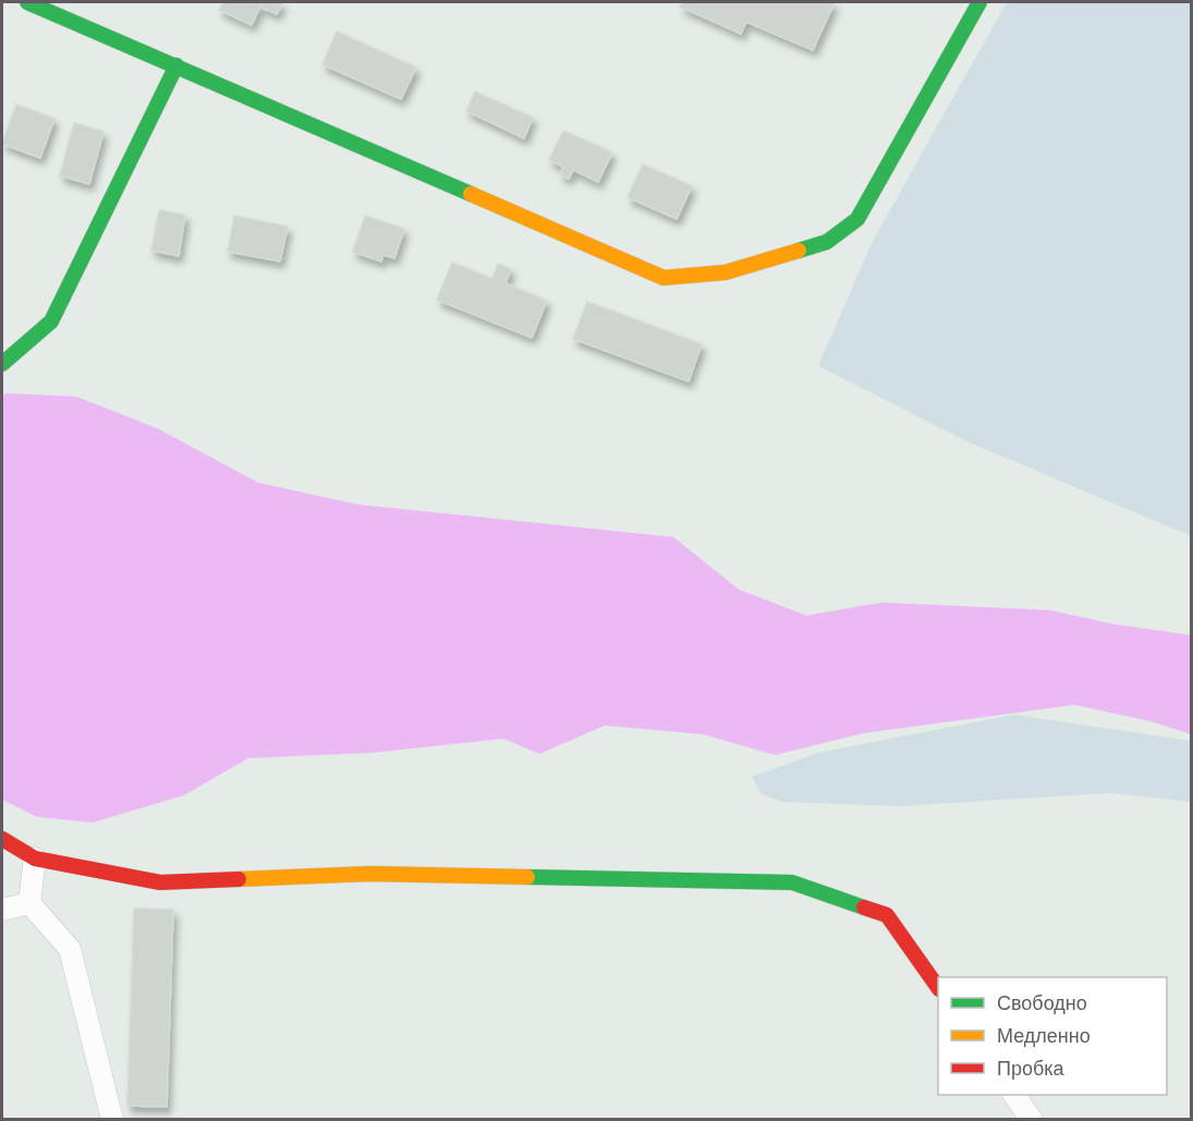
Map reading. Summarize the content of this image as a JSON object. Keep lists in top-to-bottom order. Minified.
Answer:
{"legend":["Свободно","Медленно","Пробка"]}
